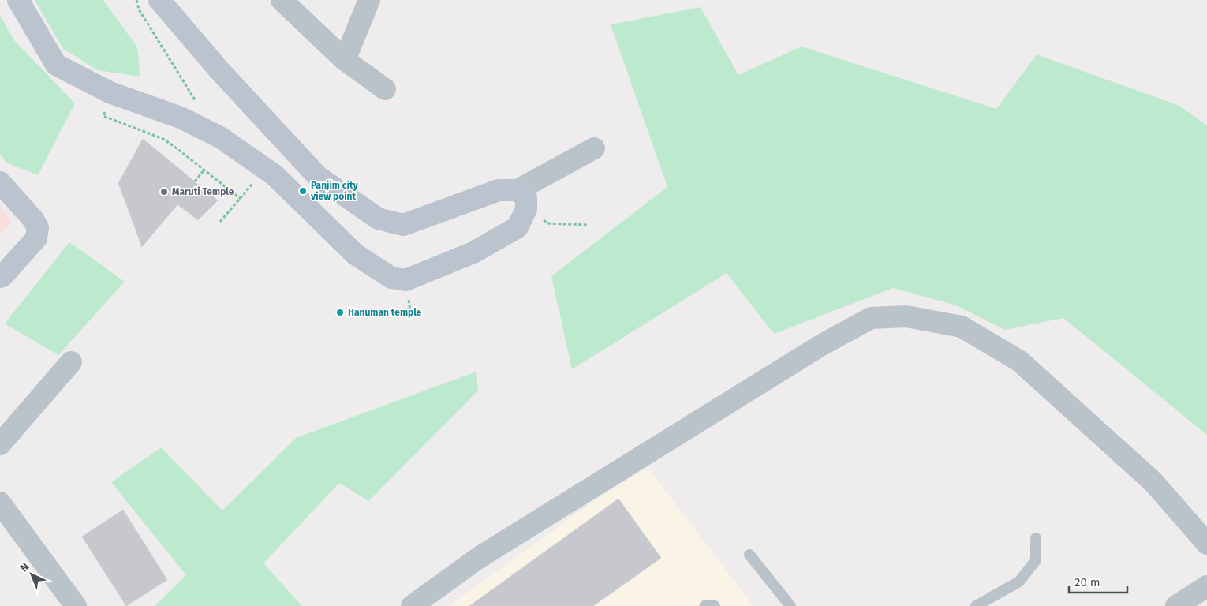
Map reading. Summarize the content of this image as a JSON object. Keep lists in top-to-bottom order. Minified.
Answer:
{"places":["Panjim city view point","Maruti Temple","Hanuman temple"],"scale_bar":"20 m","north":"top left"}
